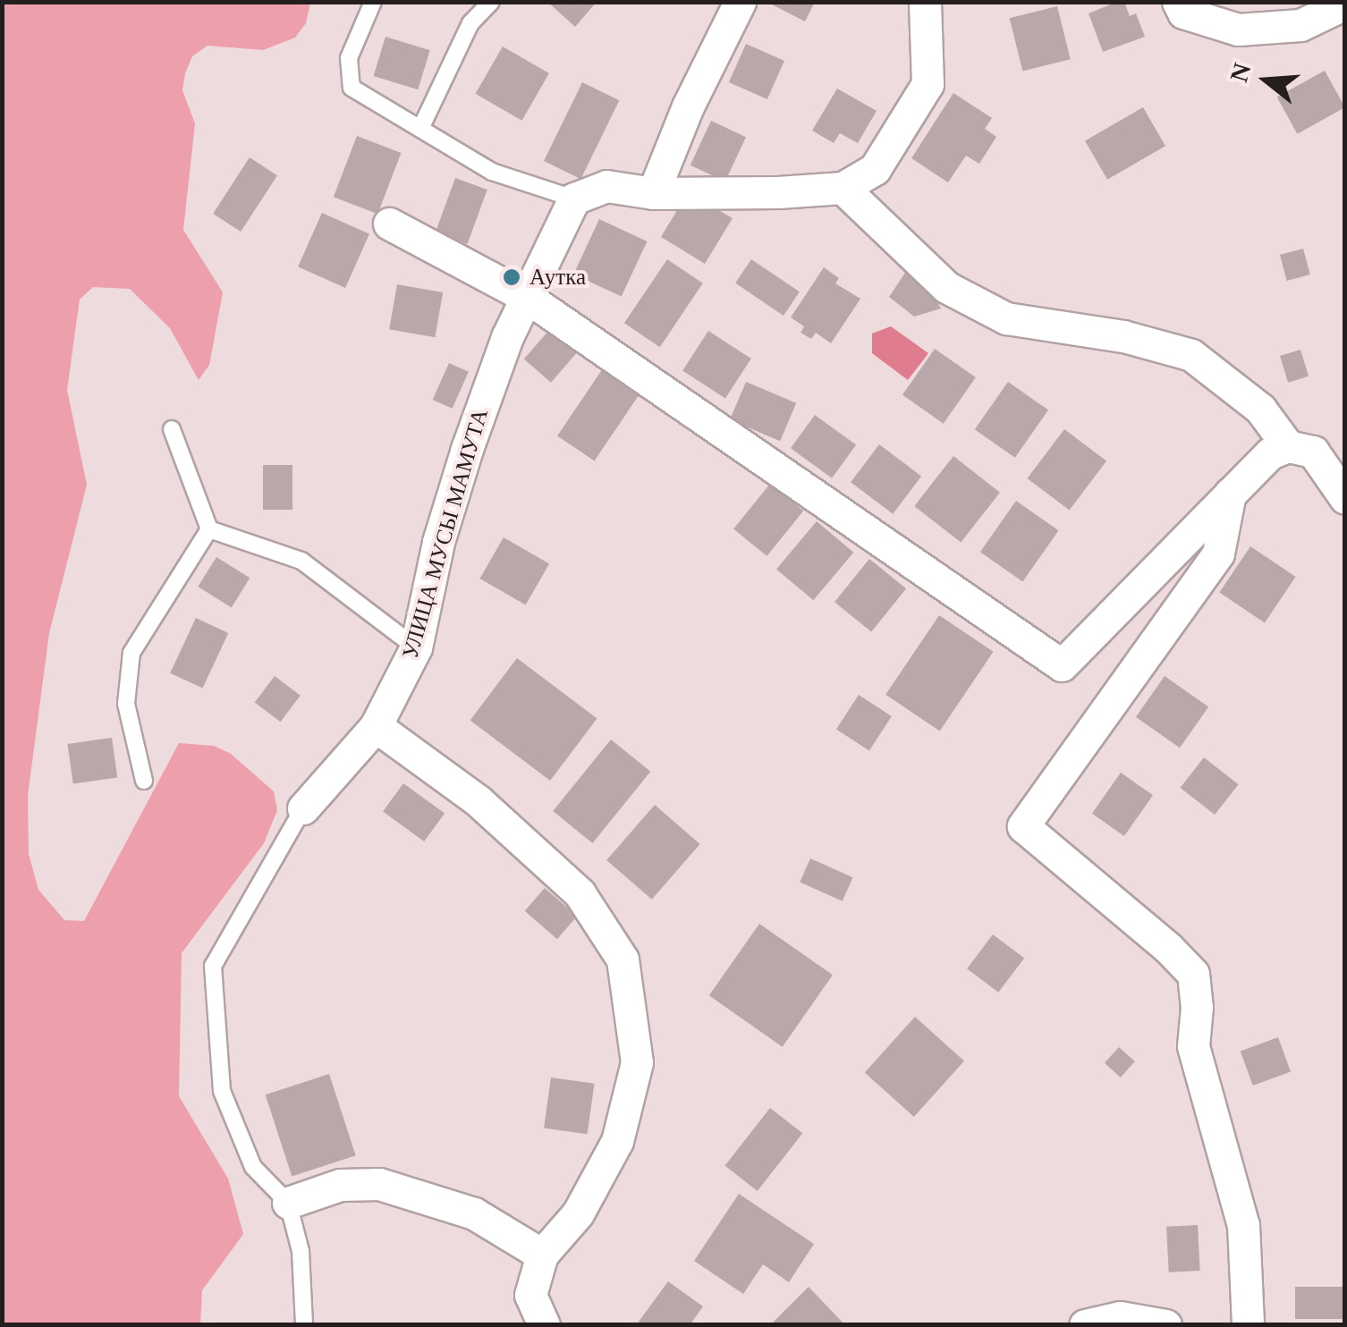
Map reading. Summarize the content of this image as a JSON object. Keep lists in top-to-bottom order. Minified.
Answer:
{"streets":{"street":["УЛИЦА МУСЫ МАМУТА"]},"places":["Аутка"],"north":"left"}
